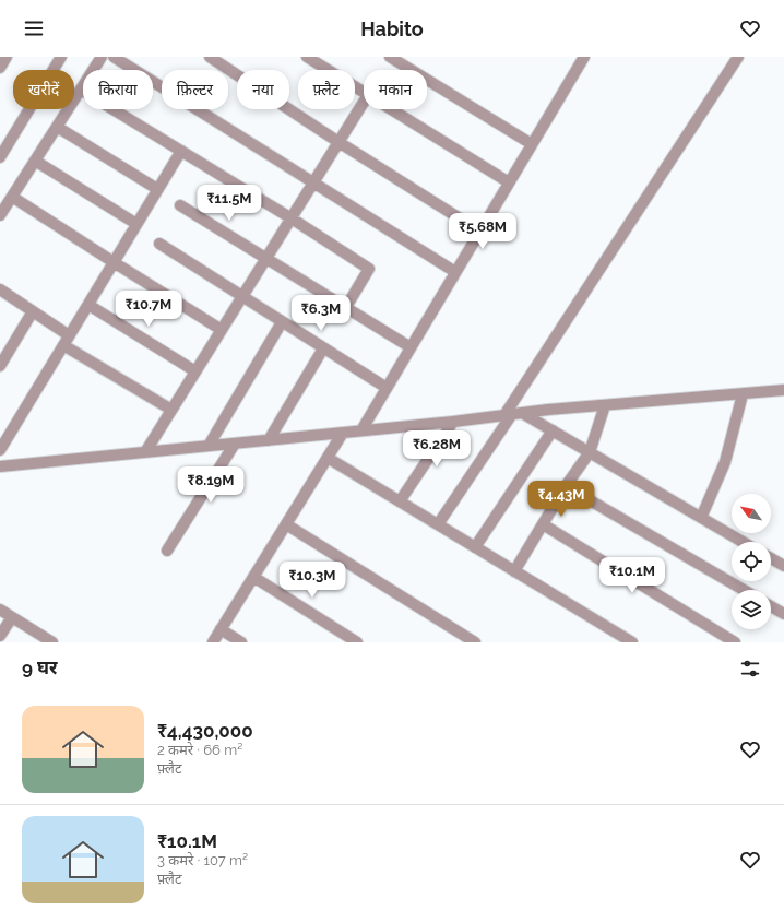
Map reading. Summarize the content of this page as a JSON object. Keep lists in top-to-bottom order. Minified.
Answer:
{"north":"top left","page":{"header":"Habito","chip":["खरीदें","किराया","फ़िल्टर","नया","फ़्लैट","मकान"],"price":["₹11.5M","₹5.68M","₹10.7M","₹6.3M","₹6.28M","₹8.19M","₹4.43M","₹10.1M","₹10.3M"],"heading":"9 घर","list":[{"name":"₹4,430,000","note":"2 कमरे · 66 m² · फ़्लैट"},{"name":"₹10.1M","note":"3 कमरे · 107 m² · फ़्लैट"}]}}
